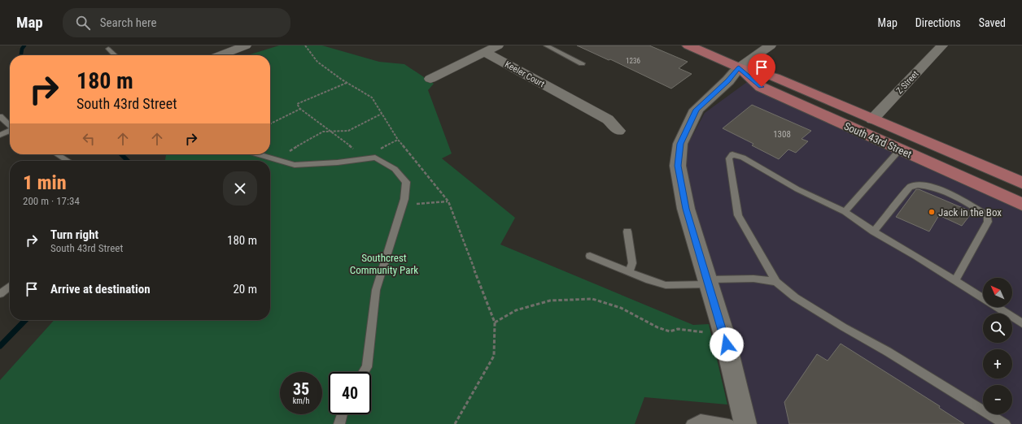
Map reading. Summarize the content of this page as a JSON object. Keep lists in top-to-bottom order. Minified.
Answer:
{"streets":{"main road":["South 43rd Street"],"street":["Keeler Court","Z Street"]},"crossings":[["Z Street","South 43rd Street"]],"parks":["Southcrest Community Park"],"places":["Jack in the Box"],"house_numbers":["1236","1308"],"north":"top left","page":{"header":"Map","search":"Search here","nav":["Map","Directions","Saved"],"turn":["180 m","South 43rd Street"],"heading":["1 min","200 m · 17:34"],"list":[{"name":"Turn right","note":"South 43rd Street","value":"180 m"},{"name":"Arrive at destination","value":"20 m"}],"map_buttons":["+","−"],"speed":"35 km/h","limit":"40"}}
